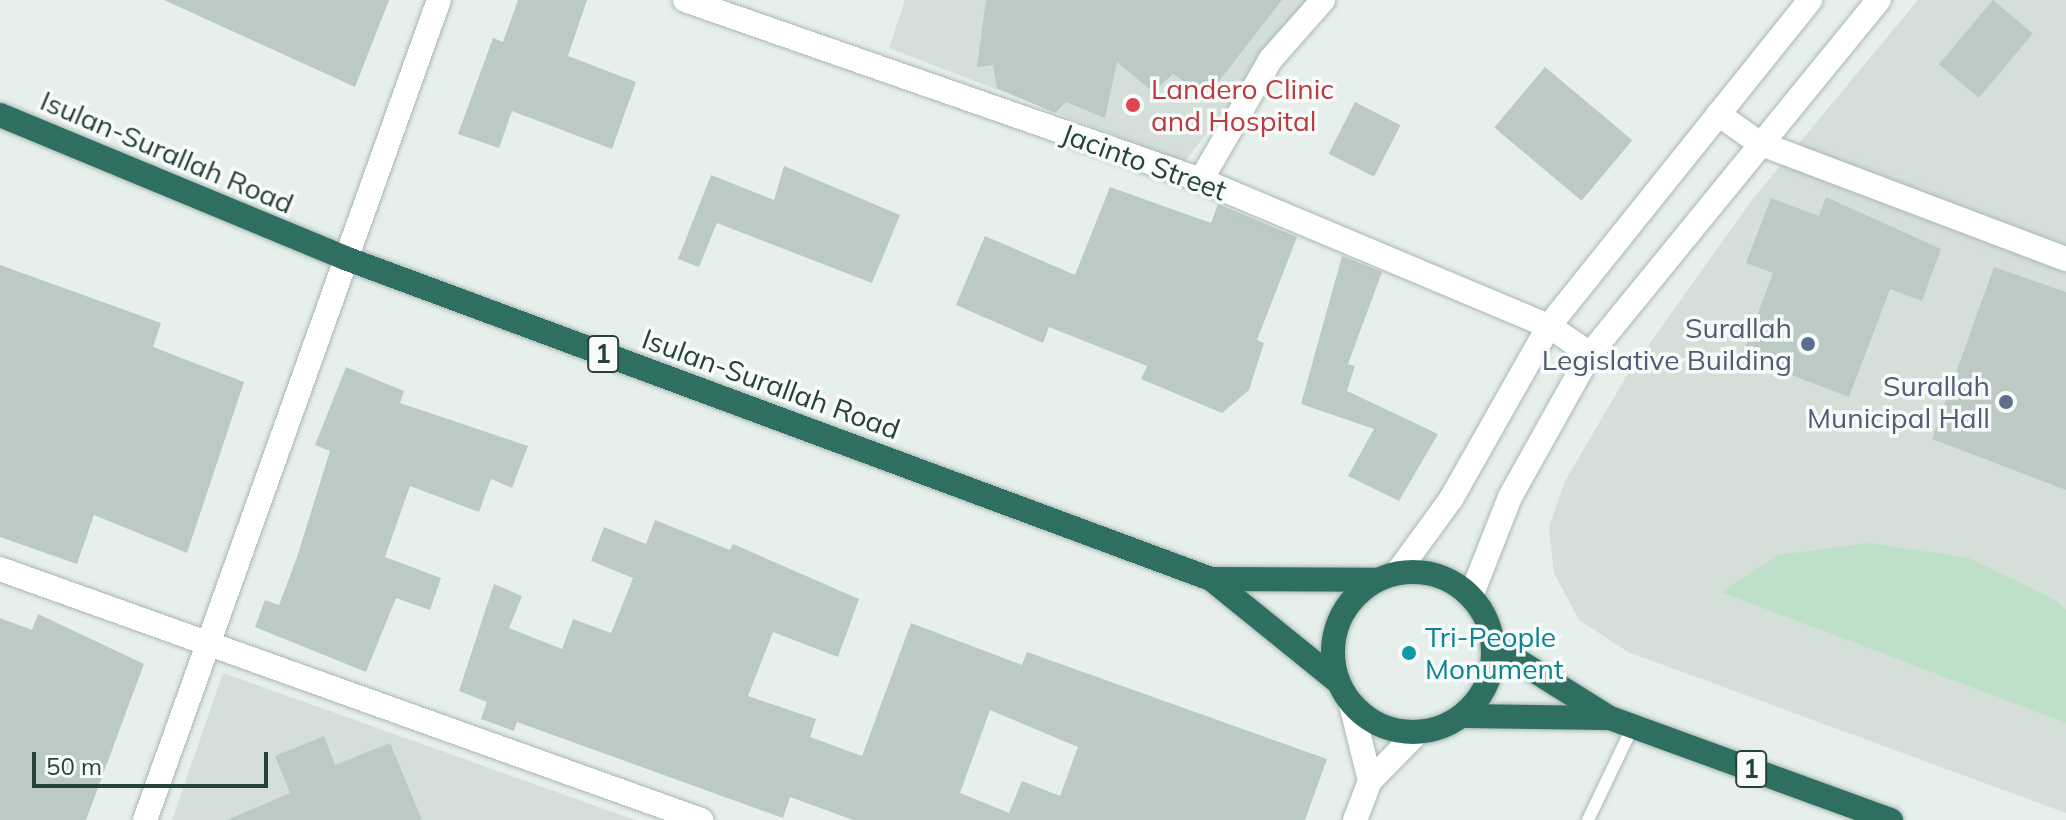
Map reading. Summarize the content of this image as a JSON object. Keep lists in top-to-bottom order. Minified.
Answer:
{"streets":{"highway":["Isulan-Surallah Road","1"],"street":["Jacinto Street"]},"crossings":[["Isulan-Surallah Road","1"]],"places":["Landero Clinic and Hospital","Surallah Legislative Building","Surallah Municipal Hall","Tri-People Monument"],"scale_bar":"50 m"}
